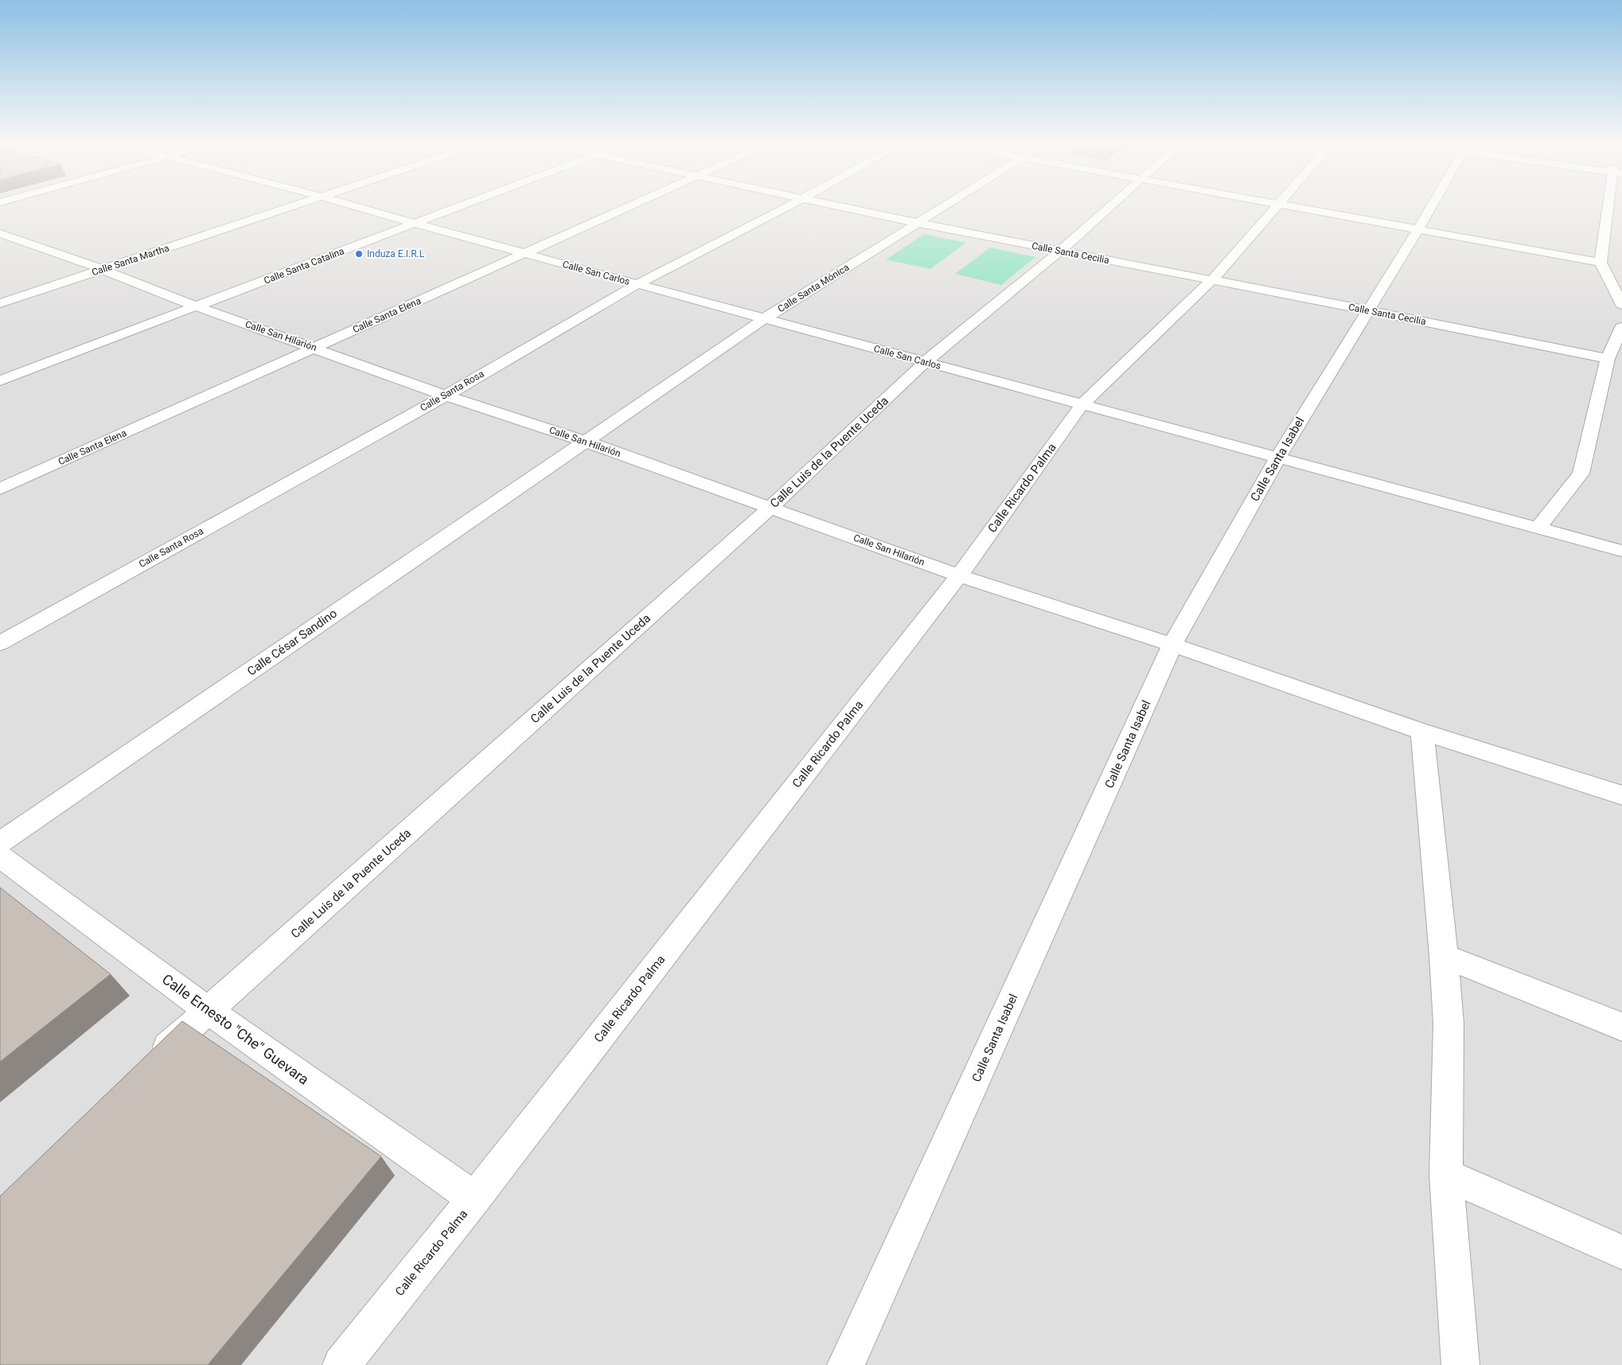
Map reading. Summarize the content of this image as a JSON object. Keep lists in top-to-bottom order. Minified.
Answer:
{"streets":{"street":["Calle Santa Cecilia","Calle Santa Martha","Calle Santa Catalina","Calle San Carlos","Calle Santa Mónica","Calle Santa Elena","Calle San Hilarión","Calle Santa Rosa","Calle Luis de la Puente Uceda","Calle Santa Isabel","Calle Ricardo Palma","Calle César Sandino","Calle Ernesto \"Che\" Guevara"]},"crossings":[["Calle Santa Cecilia","Calle Santa Mónica"],["Calle Santa Cecilia","Calle Luis de la Puente Uceda"],["Calle Santa Cecilia","Calle Santa Isabel"],["Calle Santa Cecilia","Calle Ricardo Palma"],["Calle Santa Martha","Calle San Hilarión"],["Calle Santa Catalina","Calle San Carlos"],["Calle Santa Catalina","Calle San Hilarión"],["Calle San Carlos","Calle Santa Mónica"],["Calle San Carlos","Calle Santa Elena"],["Calle San Carlos","Calle Santa Rosa"],["Calle San Carlos","Calle Luis de la Puente Uceda"],["Calle San Carlos","Calle Santa Isabel"],["Calle San Carlos","Calle Ricardo Palma"],["Calle Santa Mónica","Calle San Hilarión"],["Calle Santa Mónica","Calle César Sandino"],["Calle Santa Elena","Calle San Hilarión"],["Calle San Hilarión","Calle Santa Rosa"],["Calle San Hilarión","Calle Luis de la Puente Uceda"],["Calle San Hilarión","Calle Santa Isabel"],["Calle San Hilarión","Calle Ricardo Palma"],["Calle San Hilarión","Calle César Sandino"],["Calle Luis de la Puente Uceda","Calle Ernesto \"Che\" Guevara"],["Calle Ricardo Palma","Calle Ernesto \"Che\" Guevara"]],"places":["Induza E.I.R.L"]}
